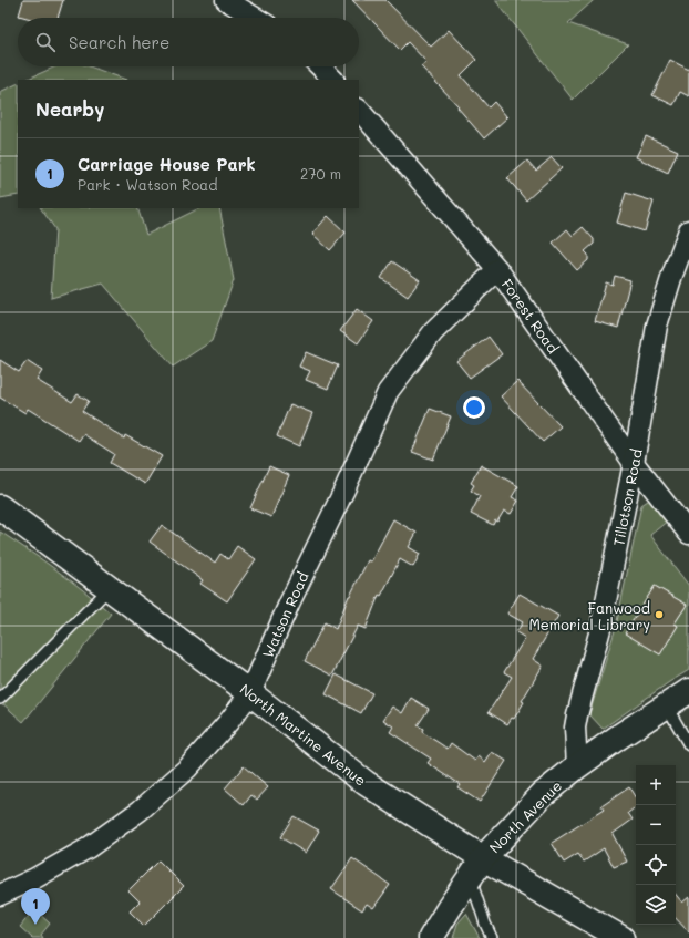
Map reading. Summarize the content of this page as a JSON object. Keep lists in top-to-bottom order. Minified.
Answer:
{"streets":{"main road":["North Martine Avenue","North Avenue"],"street":["Forest Road","Tillotson Road","Watson Road"]},"crossings":[["Forest Road","Tillotson Road"],["Forest Road","Watson Road"],["Tillotson Road","North Avenue"],["Watson Road","North Martine Avenue"],["North Martine Avenue","North Avenue"]],"places":["Fanwood Memorial Library"],"page":{"search":"Search here","heading":"Nearby","list":[{"mark":"1","name":"Carriage House Park","note":"Park · Watson Road","value":"270 m"}],"map_buttons":["+","−"],"pins":"1"}}
